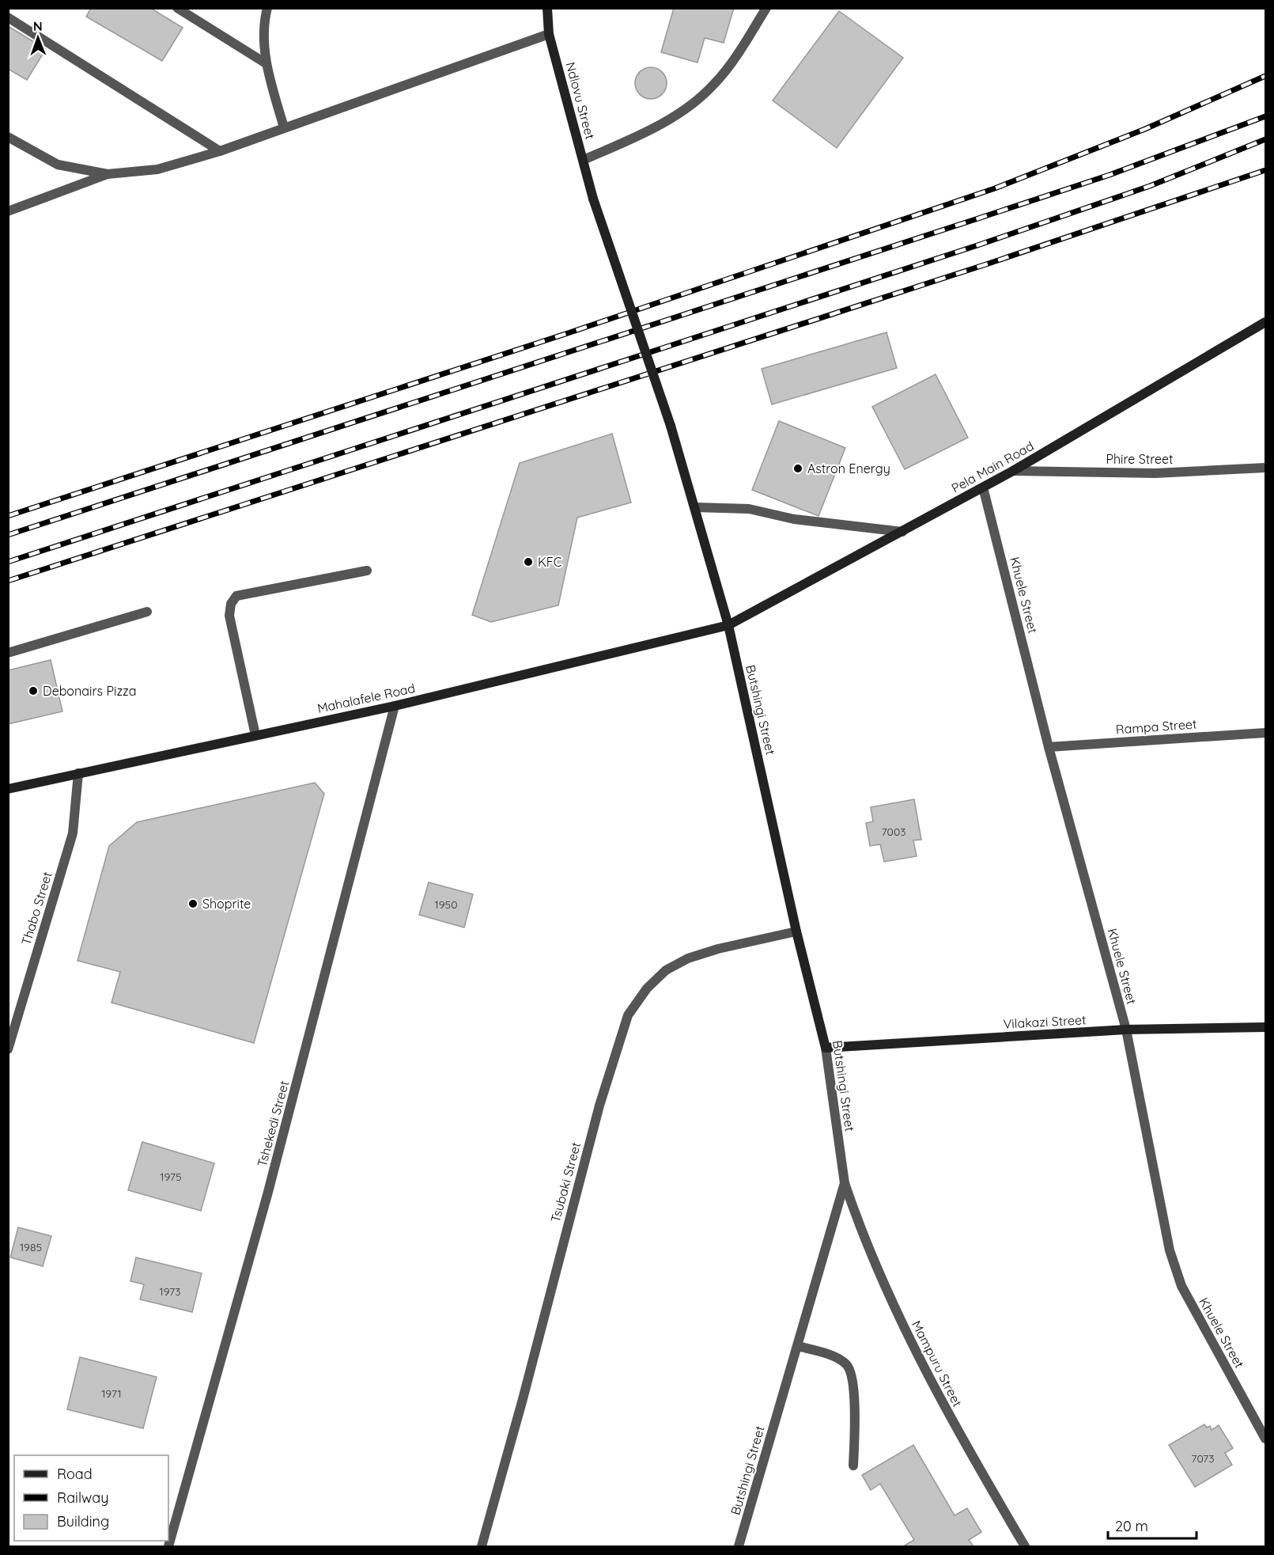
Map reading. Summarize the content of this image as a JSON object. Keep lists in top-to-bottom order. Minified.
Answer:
{"streets":{"street":["Ndlovu Street","Phire Street","Pela Main Road","Khuele Street","Mahalafele Road","Butshingi Street","Rampa Street","Thabo Street","Vilakazi Street","Tshekedi Street","Tsubaki Street","Mampuru Street"]},"crossings":[["Ndlovu Street","Butshingi Street"],["Phire Street","Pela Main Road"],["Pela Main Road","Khuele Street"],["Pela Main Road","Mahalafele Road"],["Pela Main Road","Butshingi Street"],["Khuele Street","Rampa Street"],["Khuele Street","Vilakazi Street"],["Mahalafele Road","Butshingi Street"],["Mahalafele Road","Thabo Street"],["Mahalafele Road","Tshekedi Street"],["Butshingi Street","Vilakazi Street"],["Butshingi Street","Tsubaki Street"],["Butshingi Street","Mampuru Street"]],"places":["Astron Energy","KFC","Debonairs Pizza","Shoprite"],"house_numbers":["7003","1950","1975","1985","1973","1971","7073"],"legend":["Road","Railway","Building"],"scale_bar":"20 m","north":"top"}
